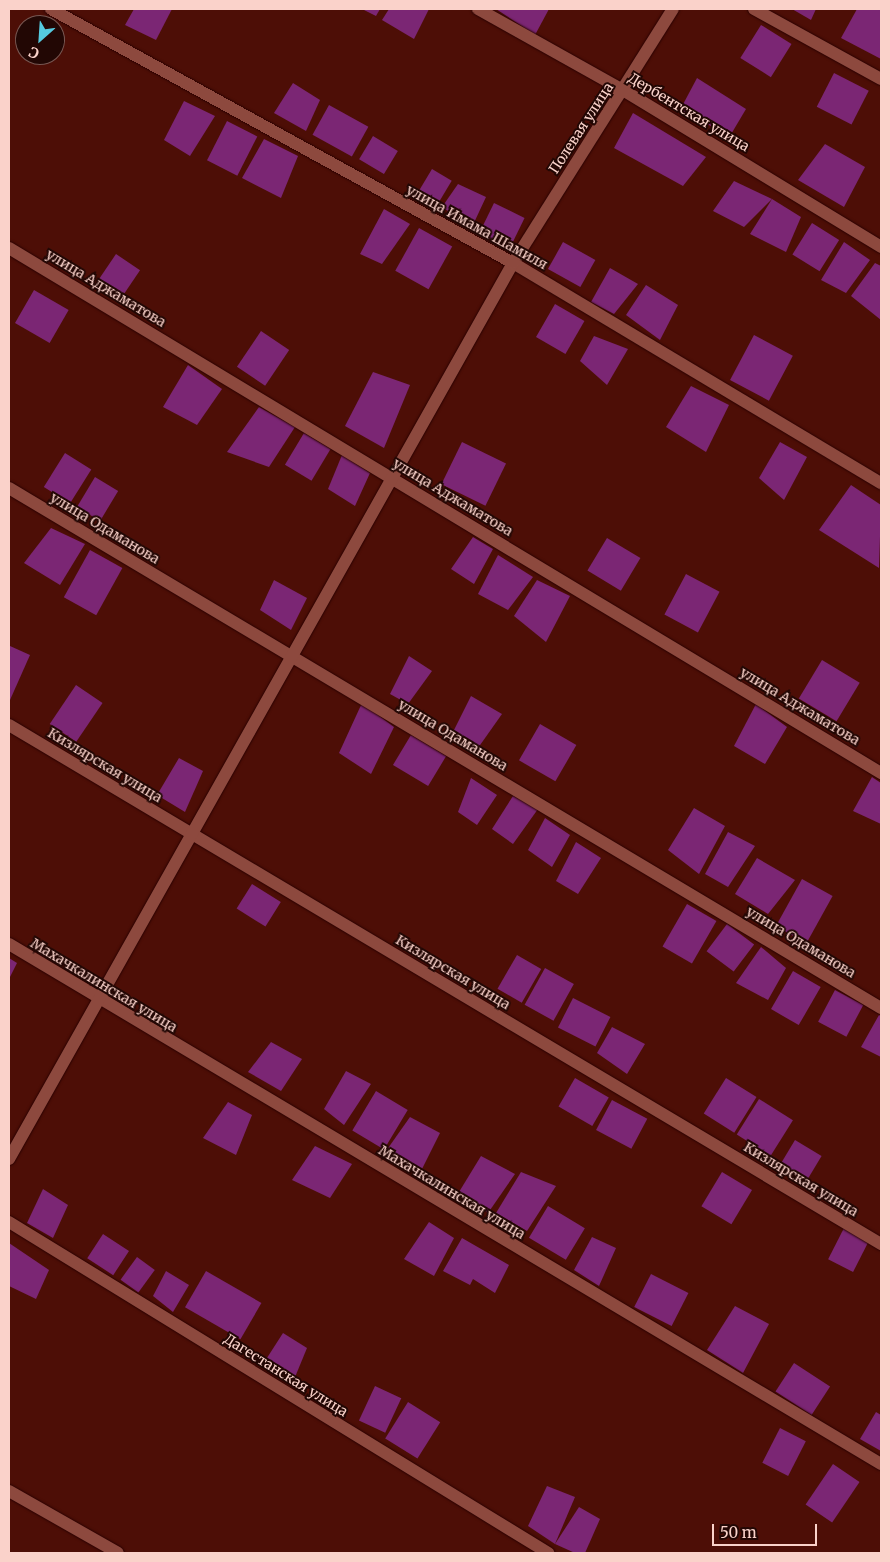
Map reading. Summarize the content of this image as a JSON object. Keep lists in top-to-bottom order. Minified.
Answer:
{"streets":{"street":["Дербентская улица","Полевая улица","улица Имама Шамиля","улица Аджаматова","улица Одаманова","Кизлярская улица","Махачкалинская улица","Дагестанская улица"]},"crossings":[["Дербентская улица","Полевая улица"],["Полевая улица","улица Имама Шамиля"],["Полевая улица","улица Аджаматова"],["Полевая улица","улица Одаманова"],["Полевая улица","Кизлярская улица"],["Полевая улица","Махачкалинская улица"]],"scale_bar":"50 m","north":"bottom left"}
